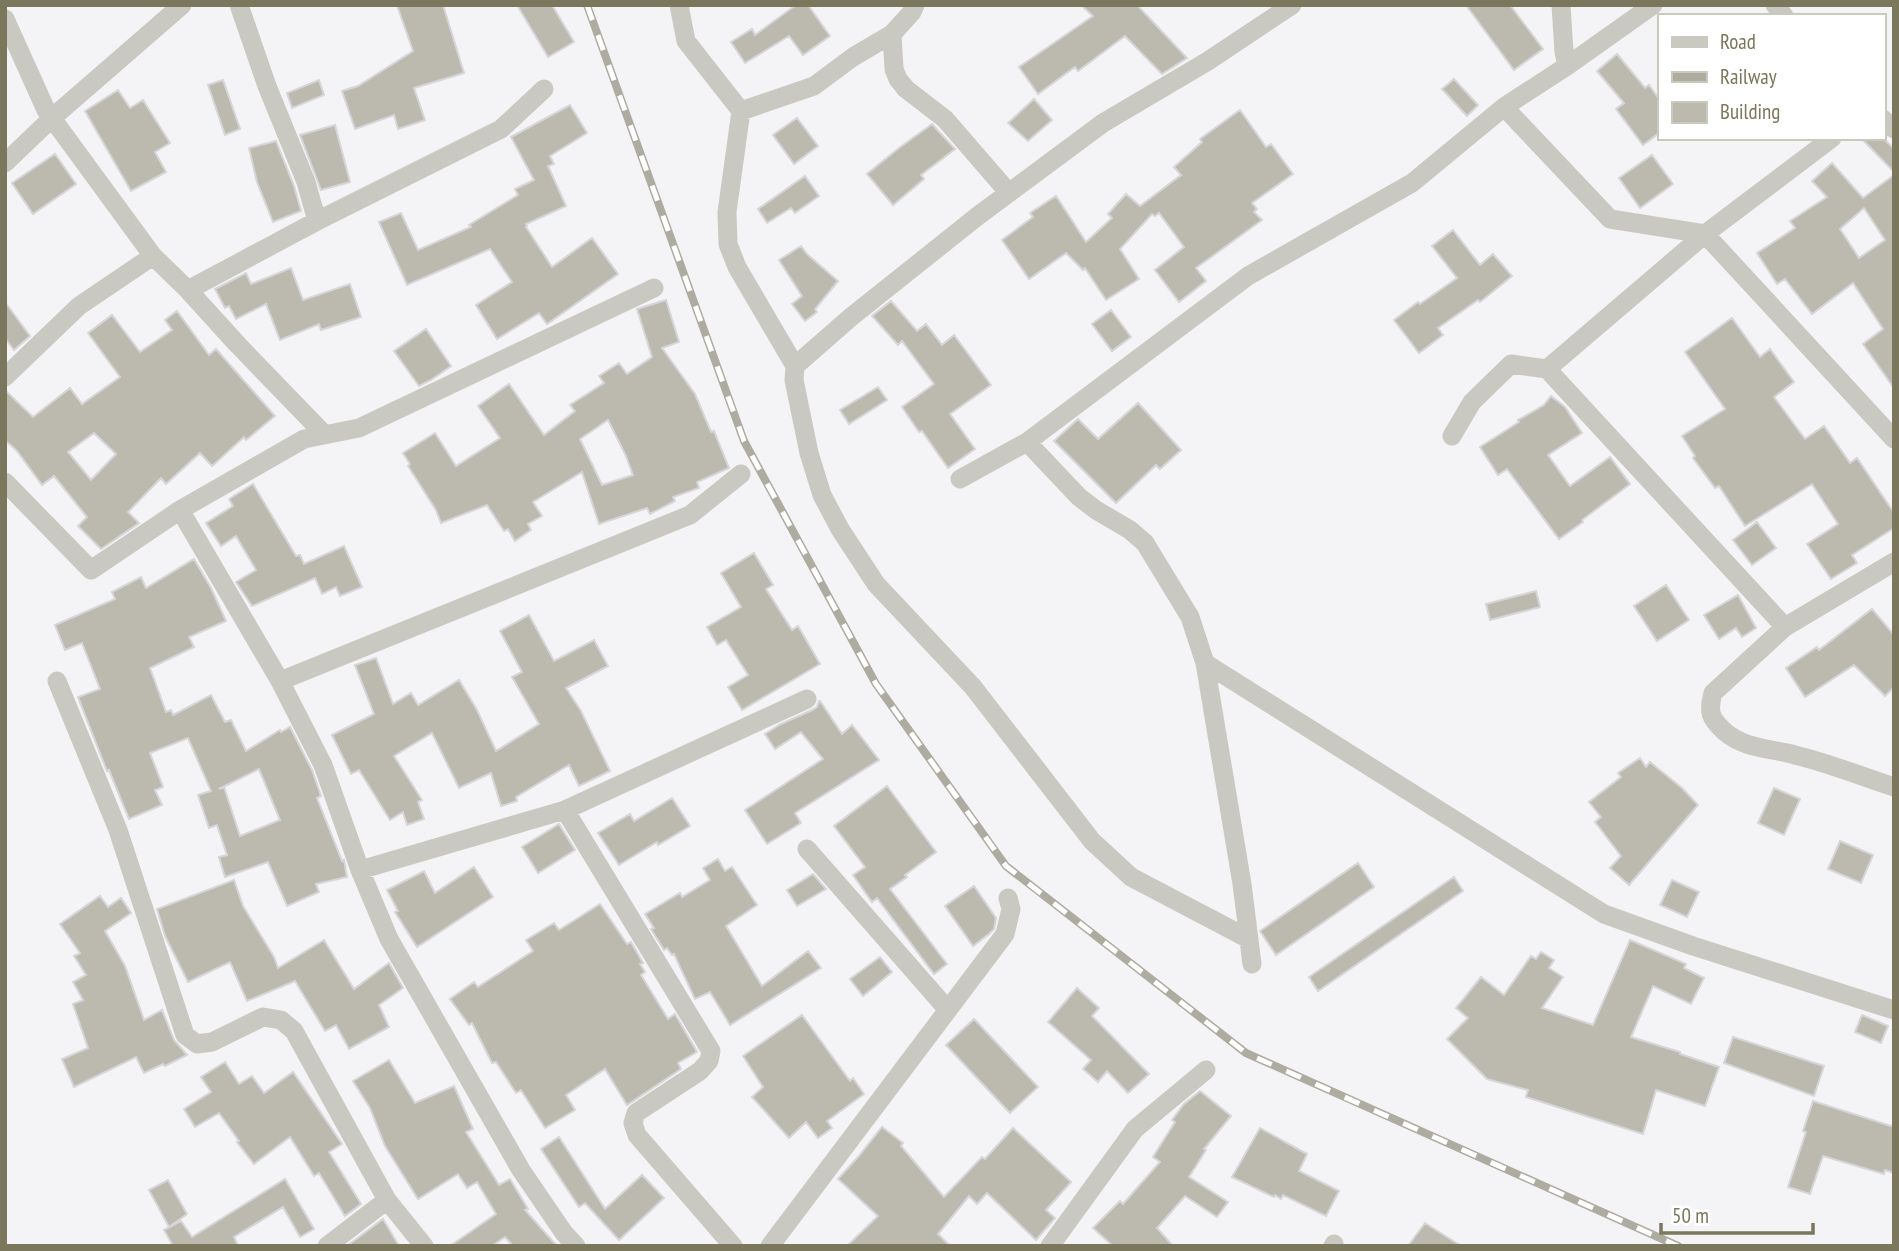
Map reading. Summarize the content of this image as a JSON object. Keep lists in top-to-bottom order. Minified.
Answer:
{"legend":["Road","Railway","Building"],"scale_bar":"50 m"}
